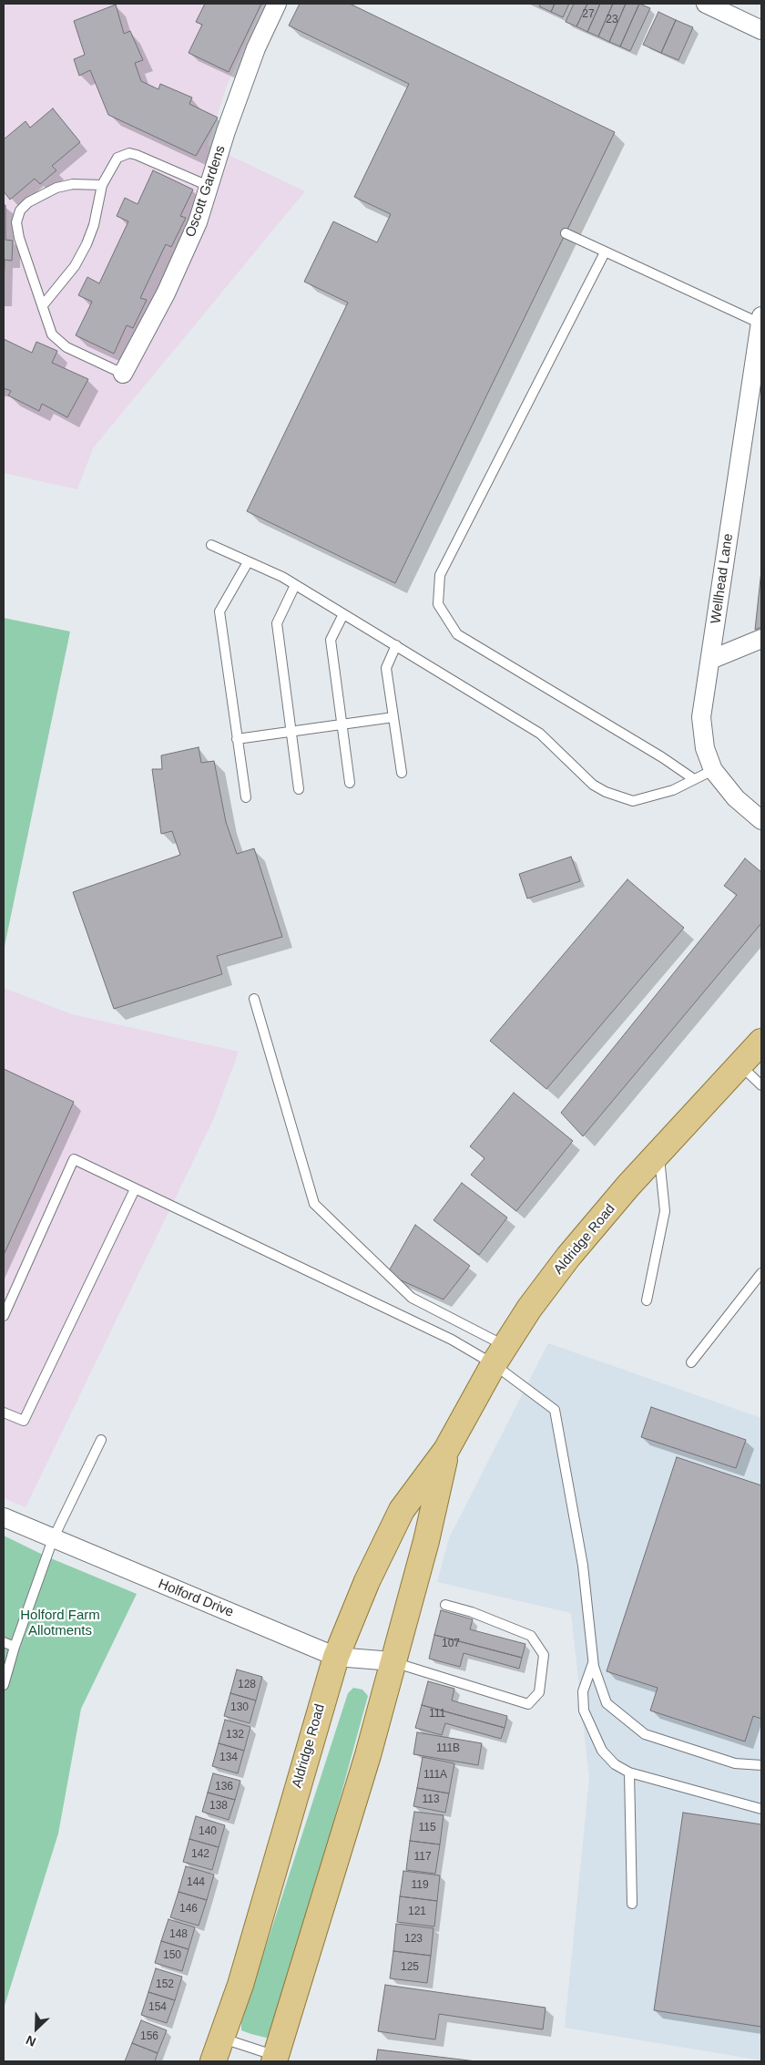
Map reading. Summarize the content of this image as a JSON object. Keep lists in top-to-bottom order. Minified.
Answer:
{"streets":{"main road":["Aldridge Road"],"street":["Oscott Gardens","Wellhead Lane","Holford Drive"]},"crossings":[["Aldridge Road","Holford Drive"]],"parks":["Holford Farm Allotments"],"house_numbers":["27","23","107","128","130","111","132","111B","134","111A","136","113","138","115","140","142","117","144","119","146","121","148","123","150","125","152","154","156"],"north":"bottom left"}
